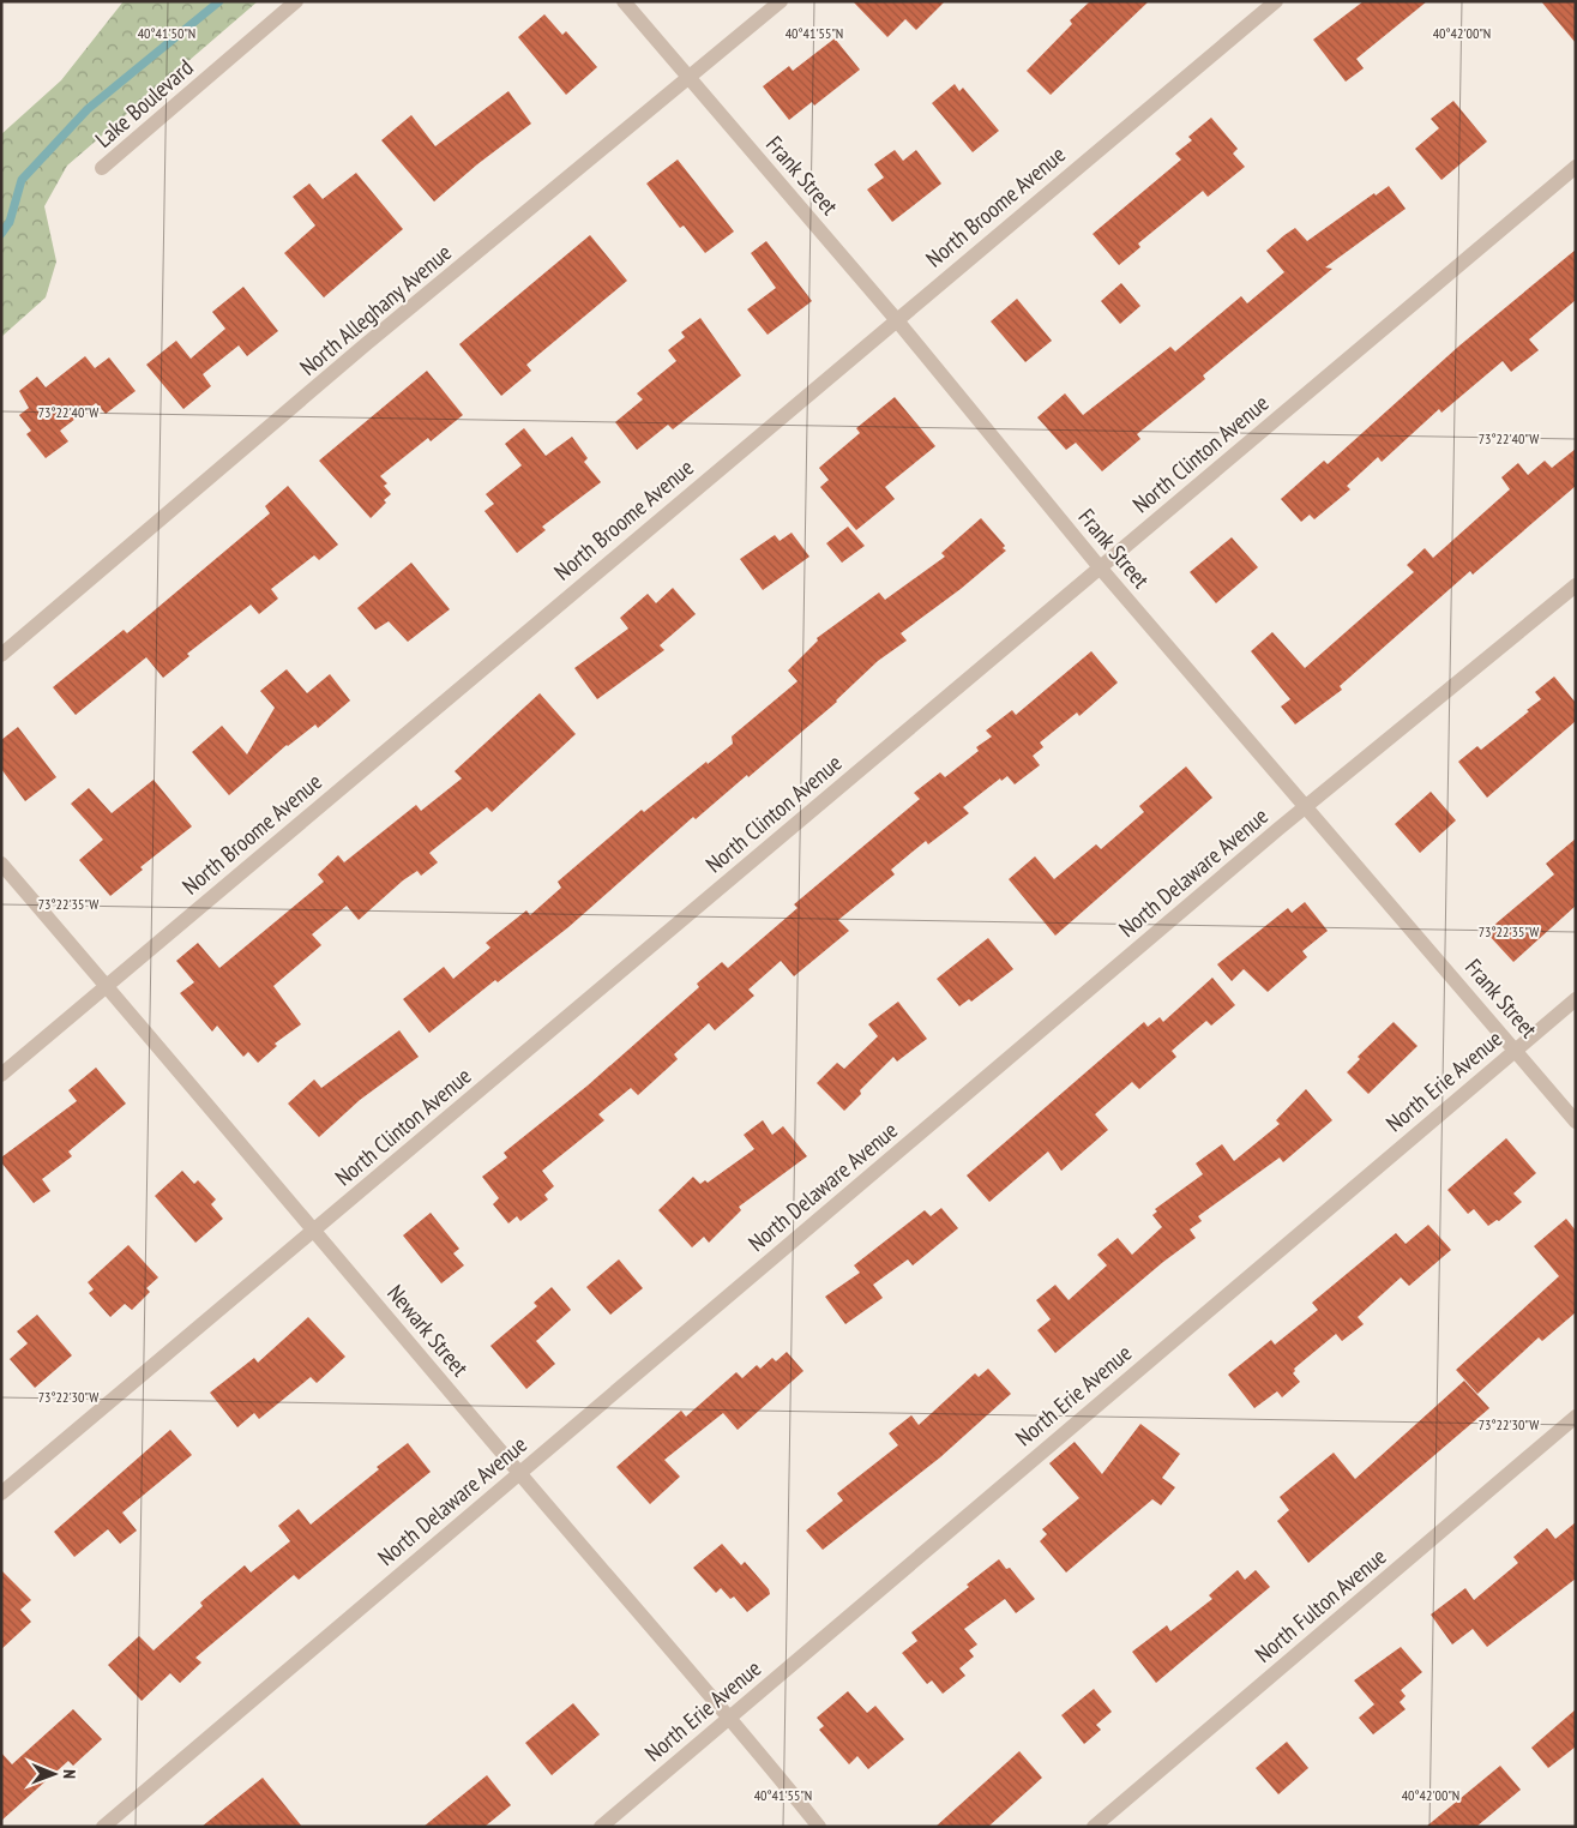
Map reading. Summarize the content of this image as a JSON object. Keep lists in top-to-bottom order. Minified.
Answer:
{"streets":{"street":["Lake Boulevard","Frank Street","North Broome Avenue","North Alleghany Avenue","North Clinton Avenue","North Delaware Avenue","North Erie Avenue","Newark Street","North Fulton Avenue"]},"crossings":[["Frank Street","North Broome Avenue"],["Frank Street","North Alleghany Avenue"],["Frank Street","North Clinton Avenue"],["Frank Street","North Delaware Avenue"],["Frank Street","North Erie Avenue"],["North Broome Avenue","Newark Street"],["North Clinton Avenue","Newark Street"],["North Delaware Avenue","Newark Street"],["North Erie Avenue","Newark Street"]],"north":"right","coordinates":["40°41'50\"N","40°41'55\"N","40°42'00\"N","73°22'40\"W","73°22'35\"W","73°22'30\"W"]}
